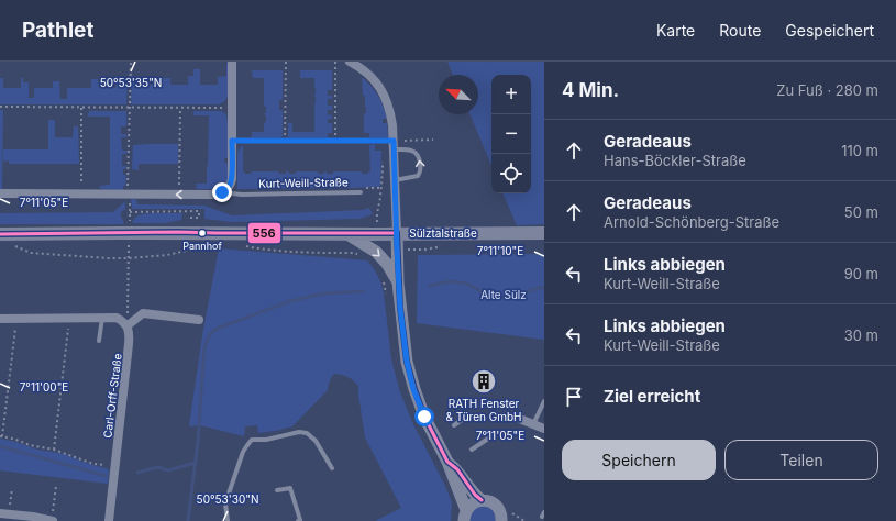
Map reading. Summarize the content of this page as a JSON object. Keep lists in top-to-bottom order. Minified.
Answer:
{"streets":{"main road":["Sülztalstraße"],"street":["Kurt-Weill-Straße","Carl-Orff-Straße"]},"parks":["Alte Sülz"],"places":{"other":["Pannhof"],"building":["RATH Fenster & Türen GmbH"]},"lines":["transit line 556"],"north":"top left","page":{"header":"Pathlet","nav":["Karte","Route","Gespeichert"],"heading":["4 Min.","Zu Fuß · 280 m"],"map_buttons":["+","−"],"list":[["Geradeaus","Hans-Böckler-Straße","110 m"],["Geradeaus","Arnold-Schönberg-Straße","50 m"],["Links abbiegen","Kurt-Weill-Straße","90 m"],["Links abbiegen","Kurt-Weill-Straße","30 m"],"Ziel erreicht"],"buttons":["Speichern","Teilen"]},"coordinates":["50°53'35\"N","7°11'05\"E","7°11'10\"E","7°11'00\"E","50°53'30\"N"]}
